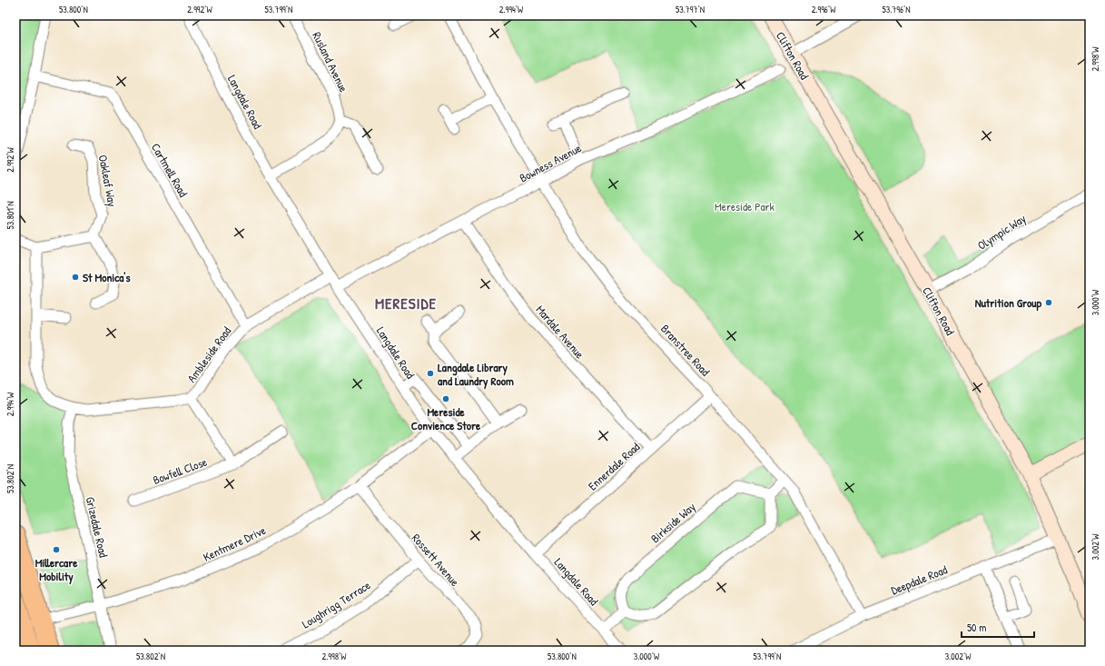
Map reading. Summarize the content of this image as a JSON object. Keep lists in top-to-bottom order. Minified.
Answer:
{"streets":{"street":["Clifton Road","Rusland Avenue","Langdale Road","Bowness Avenue","Cartmell Road","Oakleaf Way","Olympic Way","Mardale Avenue","Branstree Road","Ambleside Road","Ennerdale Road","Bowfell Close","Birkside Way","Grizedale Road","Kentmere Drive","Rossett Avenue","Deepdale Road","Loughrigg Terrace"]},"crossings":[["Clifton Road","Olympic Way"],["Clifton Road","Deepdale Road"],["Langdale Road","Bowness Avenue"],["Langdale Road","Ambleside Road"],["Langdale Road","Ennerdale Road"],["Langdale Road","Kentmere Drive"],["Bowness Avenue","Mardale Avenue"],["Bowness Avenue","Branstree Road"],["Cartmell Road","Ambleside Road"],["Mardale Avenue","Ennerdale Road"],["Branstree Road","Ennerdale Road"],["Branstree Road","Deepdale Road"],["Ambleside Road","Grizedale Road"],["Grizedale Road","Kentmere Drive"],["Kentmere Drive","Rossett Avenue"],["Rossett Avenue","Loughrigg Terrace"]],"districts":["MERESIDE"],"parks":["Mereside Park"],"places":["St Monica's","Nutrition Group","Langdale Library and Laundry Room","Mereside Convience Store","Millercare Mobility"],"scale_bar":"50 m","coordinates":["53.800°N","2.992°W","53.799°N","2.994°W","53.797°N","2.996°W","53.796°N","2.998°W","53.801°N","3.000°W","53.802°N","3.002°W"]}
